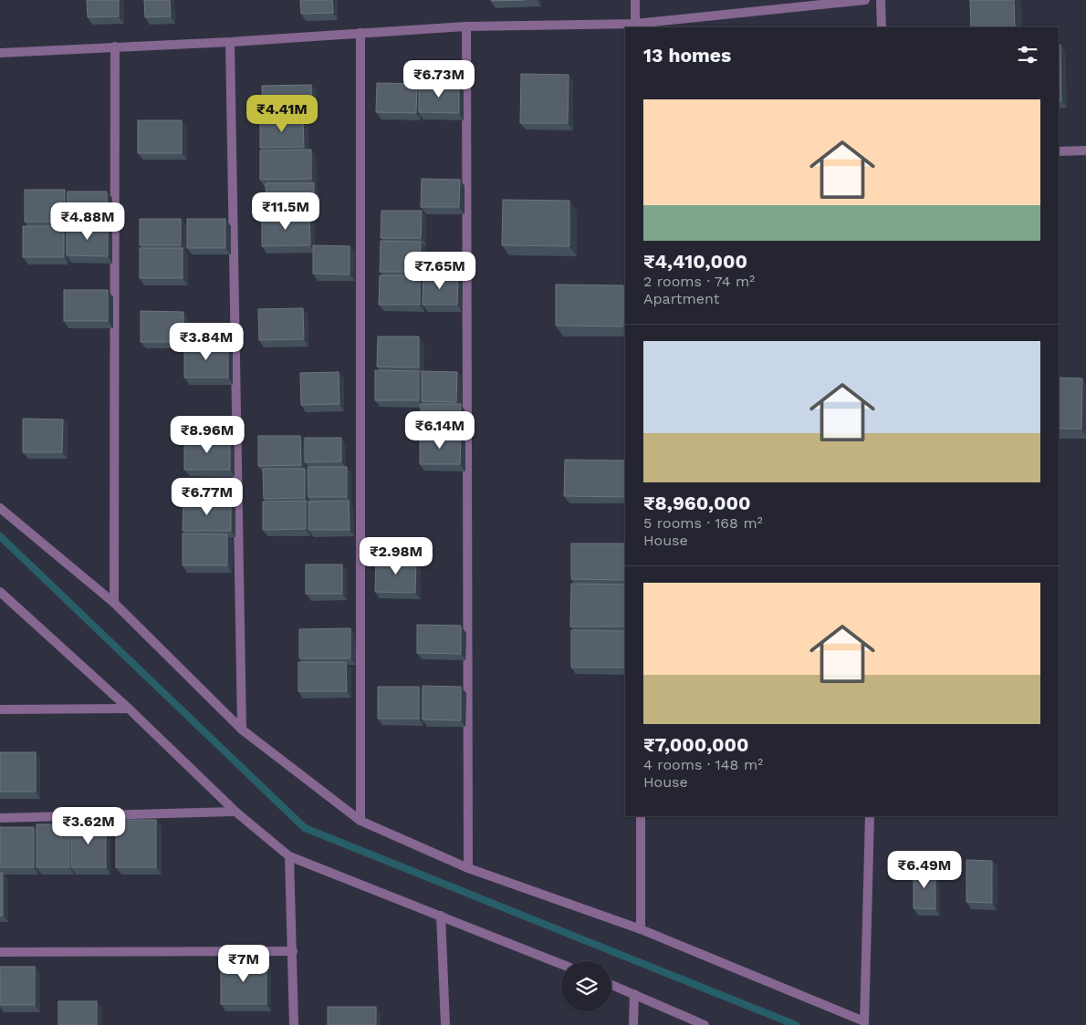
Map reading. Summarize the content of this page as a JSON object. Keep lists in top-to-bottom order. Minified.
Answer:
{"page":{"heading":"13 homes","price":["₹6.73M","₹4.41M","₹11.5M","₹4.88M","₹7.65M","₹3.84M","₹6.14M","₹8.96M","₹6.77M","₹2.98M","₹3.62M","₹6.49M","₹7M"],"list":[{"name":"₹4,410,000","note":"2 rooms · 74 m² · Apartment"},{"name":"₹8,960,000","note":"5 rooms · 168 m² · House"},{"name":"₹7,000,000","note":"4 rooms · 148 m² · House"}]}}
